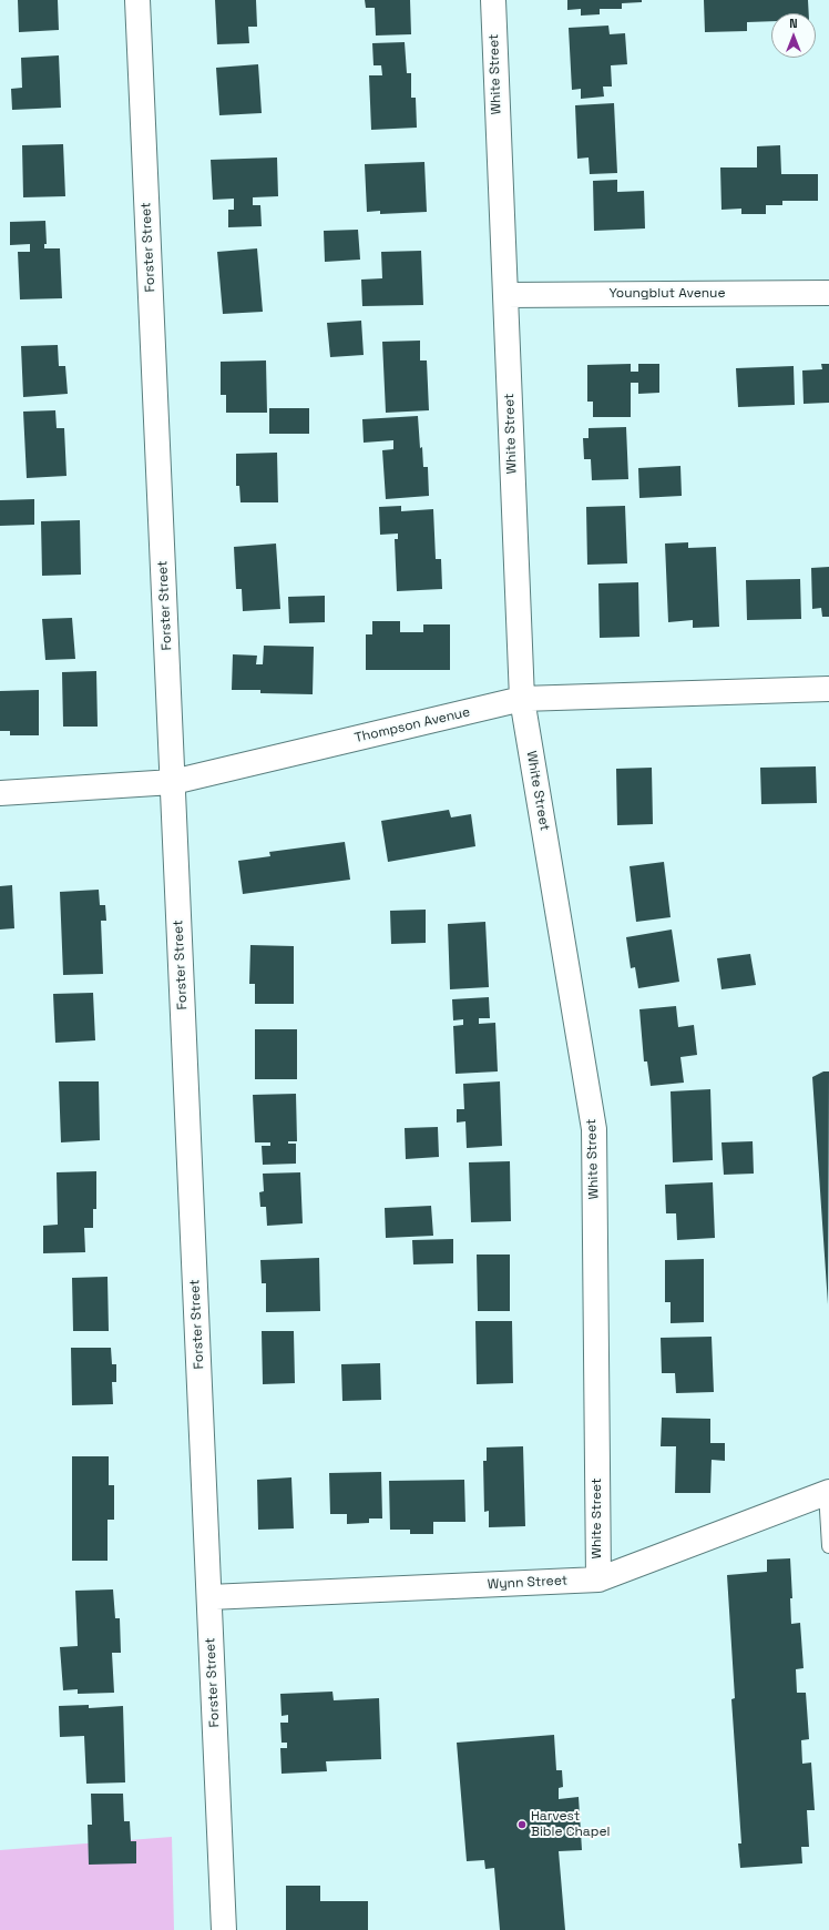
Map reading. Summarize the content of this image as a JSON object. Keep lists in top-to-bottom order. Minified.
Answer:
{"streets":{"street":["White Street","Forster Street","Youngblut Avenue","Thompson Avenue","Wynn Street"]},"crossings":[["White Street","Youngblut Avenue"],["White Street","Thompson Avenue"],["White Street","Wynn Street"],["Forster Street","Thompson Avenue"],["Forster Street","Wynn Street"]],"places":["Harvest Bible Chapel"],"north":"top"}
